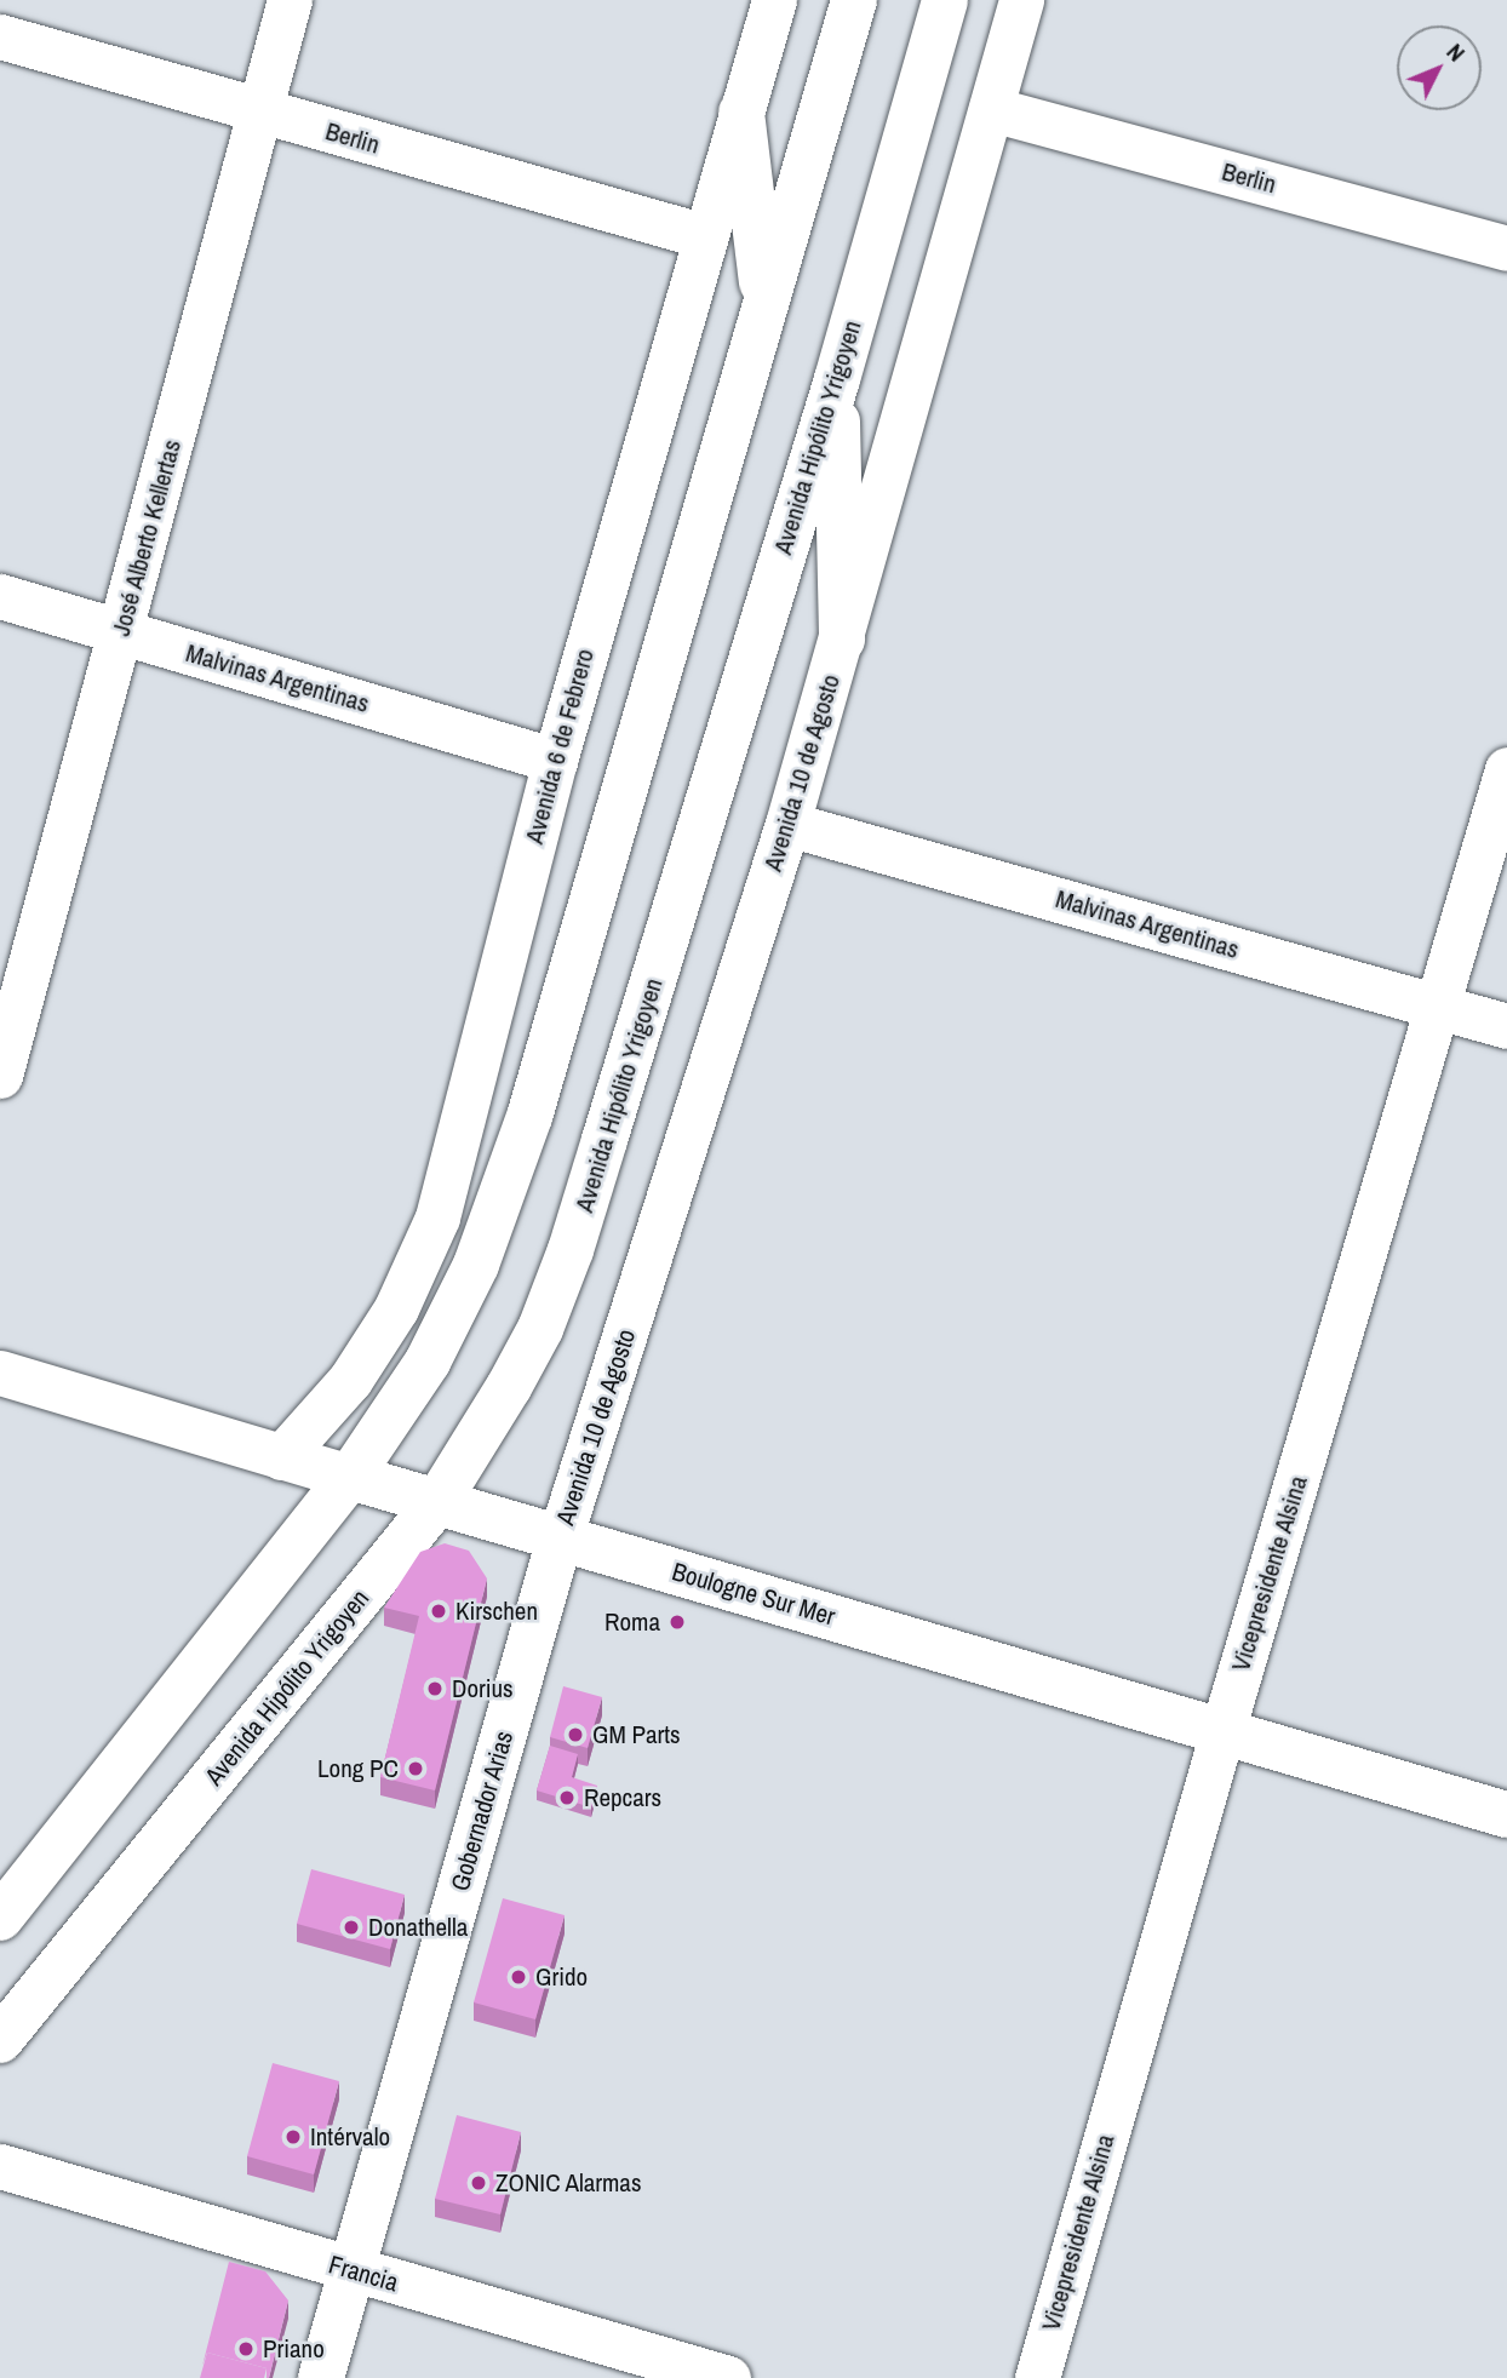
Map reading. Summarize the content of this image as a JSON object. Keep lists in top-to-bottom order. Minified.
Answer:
{"streets":{"main road":["Avenida Hipólito Yrigoyen","Boulogne Sur Mer","Gobernador Arias"],"street":["Berlin","José Alberto Kellertas","Malvinas Argentinas","Avenida 6 de Febrero","Avenida 10 de Agosto","Vicepresidente Alsina","Francia"]},"crossings":[["Berlin","José Alberto Kellertas"],["Berlin","Avenida 6 de Febrero"],["Berlin","Avenida 10 de Agosto"],["Avenida Hipólito Yrigoyen","Boulogne Sur Mer"],["José Alberto Kellertas","Malvinas Argentinas"],["Malvinas Argentinas","Avenida 6 de Febrero"],["Malvinas Argentinas","Avenida 10 de Agosto"],["Malvinas Argentinas","Vicepresidente Alsina"],["Avenida 6 de Febrero","Boulogne Sur Mer"],["Avenida 10 de Agosto","Boulogne Sur Mer"],["Avenida 10 de Agosto","Gobernador Arias"],["Vicepresidente Alsina","Boulogne Sur Mer"],["Boulogne Sur Mer","Gobernador Arias"],["Gobernador Arias","Francia"]],"places":["Kirschen","Roma","Dorius","GM Parts","Long PC","Repcars","Donathella","Grido","Intérvalo","ZONIC Alarmas","Priano"],"north":"top right"}
